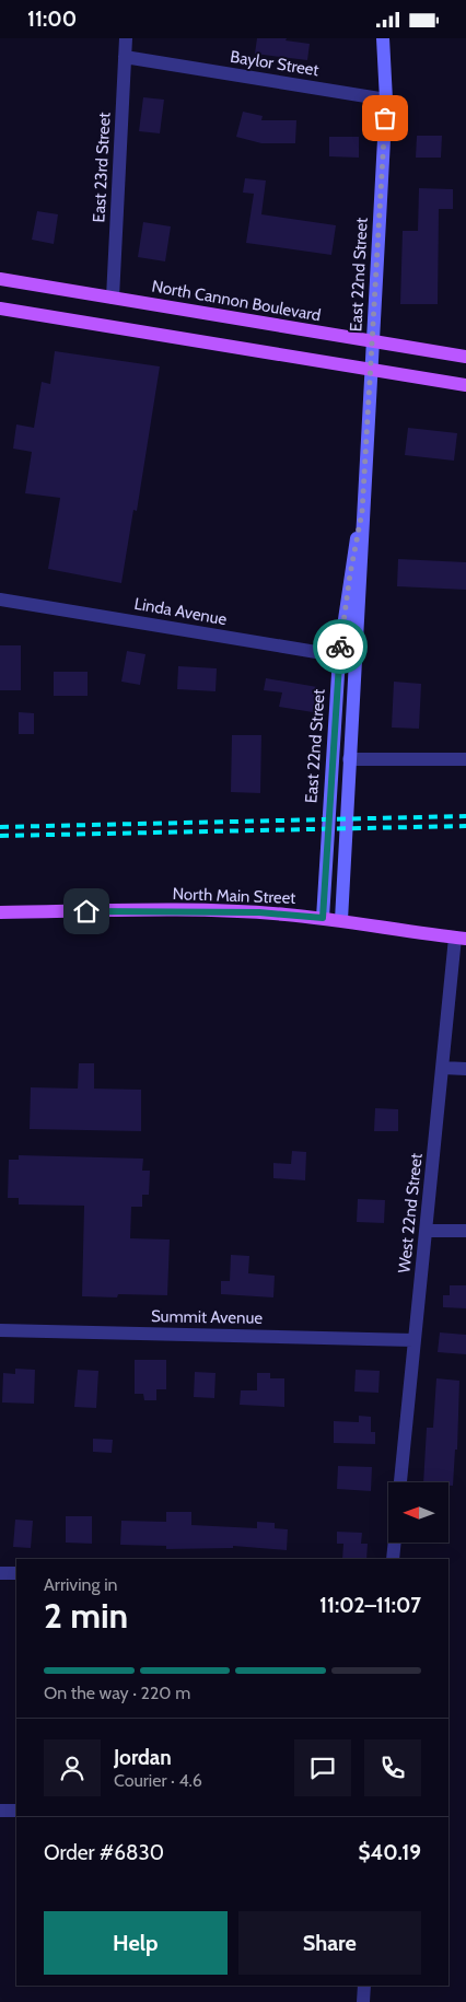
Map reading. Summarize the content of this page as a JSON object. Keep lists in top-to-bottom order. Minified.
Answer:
{"streets":{"main road":["East 22nd Street","North Cannon Boulevard","North Main Street"],"street":["Baylor Street","East 23rd Street","Linda Avenue","West 22nd Street","Summit Avenue"]},"crossings":[["Baylor Street","East 23rd Street"],["Baylor Street","East 22nd Street"],["East 23rd Street","North Cannon Boulevard"],["East 22nd Street","North Cannon Boulevard"],["East 22nd Street","Linda Avenue"],["East 22nd Street","North Main Street"],["North Main Street","West 22nd Street"],["West 22nd Street","Summit Avenue"]],"north":"left","page":{"status":"11:00","heading":["2 min","Arriving in","11:02–11:07"],"panel":["Jordan","Courier · 4.6","Order #6830","$40.19"],"bar":"On the way · 220 m","buttons":["Help","Share"]}}
